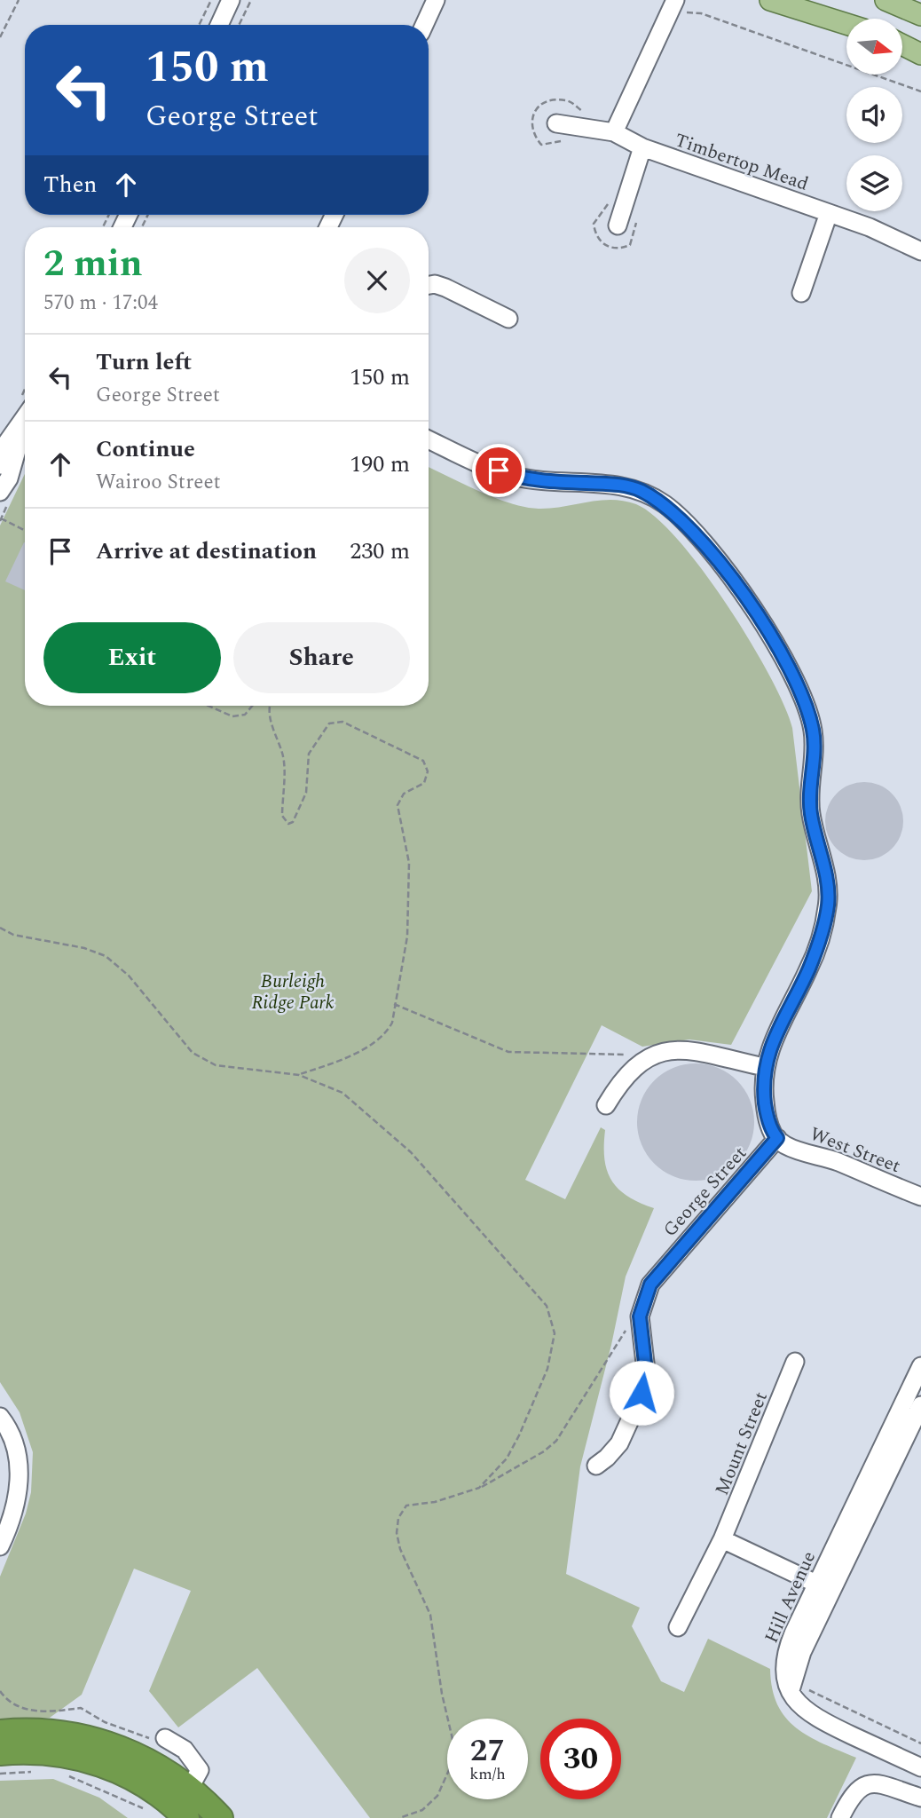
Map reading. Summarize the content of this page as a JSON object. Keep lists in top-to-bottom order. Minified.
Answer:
{"streets":{"street":["Timbertop Mead","West Street","George Street","Mount Street","Hill Avenue"]},"crossings":[["West Street","George Street"]],"parks":["Burleigh Ridge Park"],"north":"right","page":{"turn":["150 m","George Street"],"then":"Then","heading":["2 min","570 m · 17:04"],"list":[{"name":"Turn left","note":"George Street","value":"150 m"},{"name":"Continue","note":"Wairoo Street","value":"190 m"},{"name":"Arrive at destination","value":"230 m"}],"buttons":["Exit","Share"],"speed":"27 km/h","limit":"30"}}
